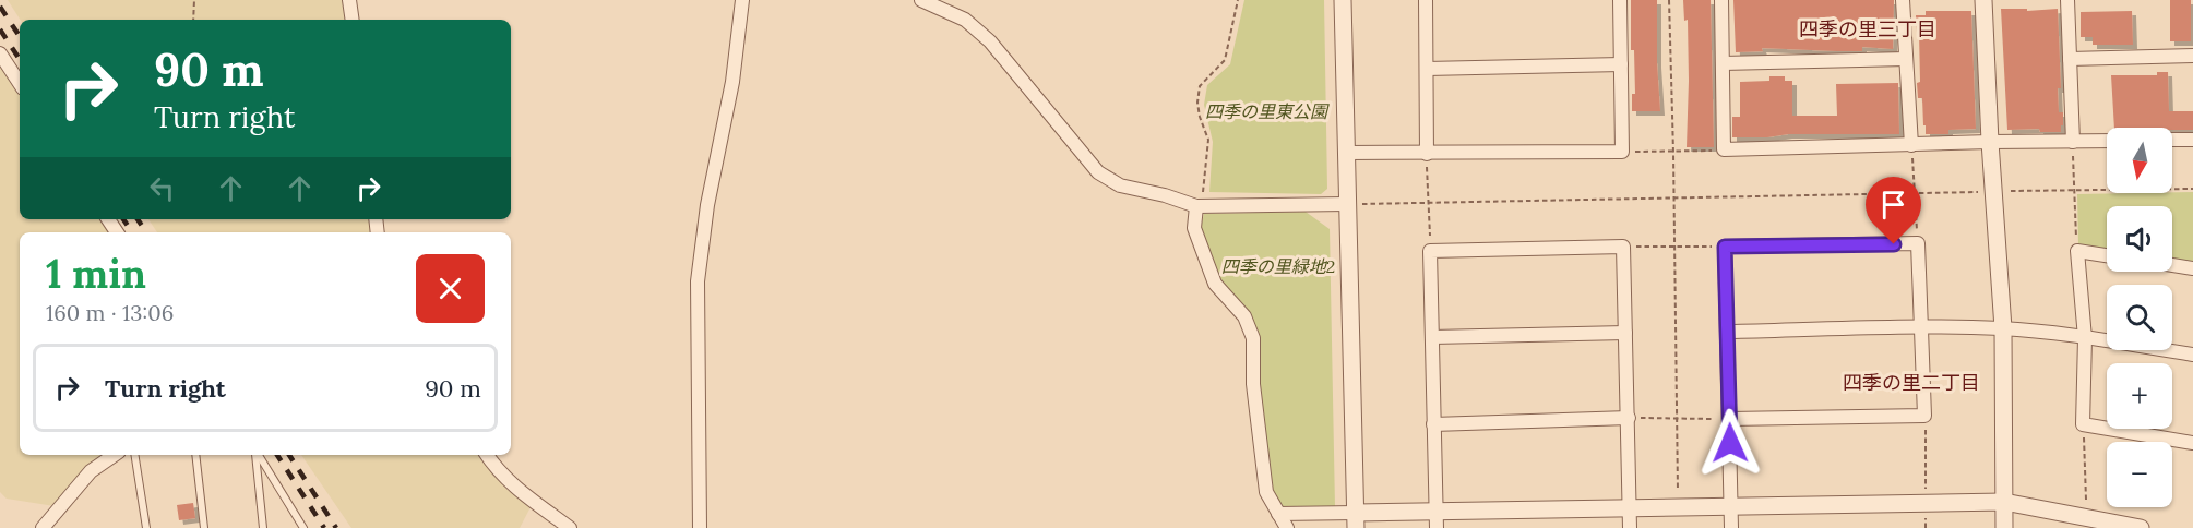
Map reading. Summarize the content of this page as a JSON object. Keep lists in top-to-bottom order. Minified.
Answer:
{"districts":["四季の里三丁目","四季の里二丁目"],"parks":["四季の里東公園","四季の里緑地2"],"north":"bottom","page":{"turn":["90 m","Turn right"],"map_buttons":["+","−"],"heading":["1 min","160 m · 13:06"],"list":[{"name":"Turn right","value":"90 m"}]}}
